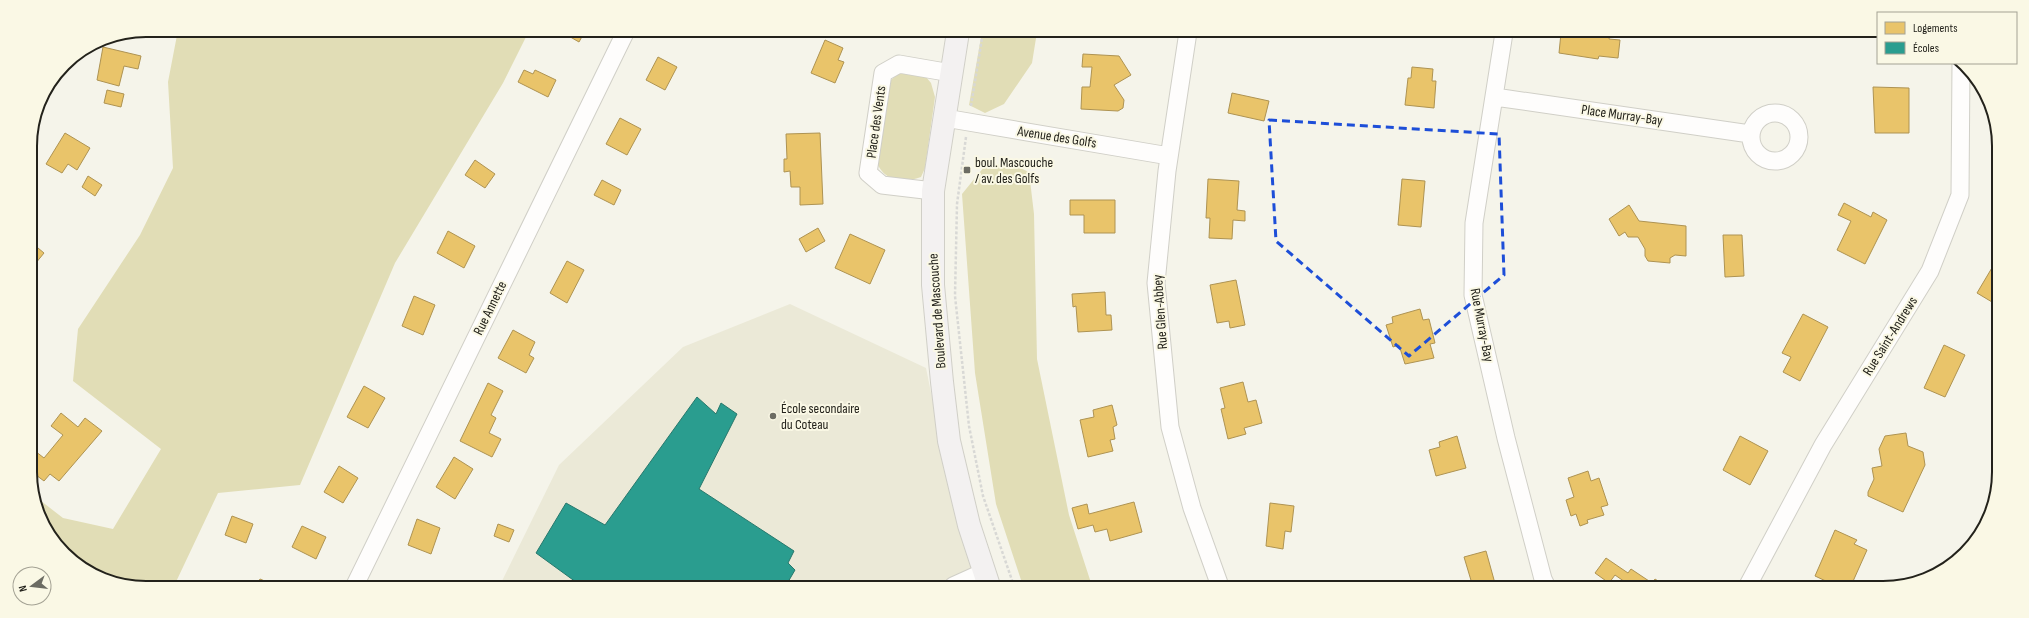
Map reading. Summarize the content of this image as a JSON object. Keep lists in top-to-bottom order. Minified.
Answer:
{"streets":{"street":["Place Murray-Bay","Place des Vents","Avenue des Golfs","Rue Annette","Boulevard de Mascouche","Rue Glen-Abbey","Rue Murray-Bay","Rue Saint-Andrews"]},"crossings":[["Place Murray-Bay","Rue Murray-Bay"],["Place des Vents","Boulevard de Mascouche"],["Avenue des Golfs","Boulevard de Mascouche"],["Avenue des Golfs","Rue Glen-Abbey"]],"places":{"transit":["boul. Mascouche / av. des Golfs"],"other":["École secondaire du Coteau"]},"legend":["Logements","Écoles"],"north":"left"}
